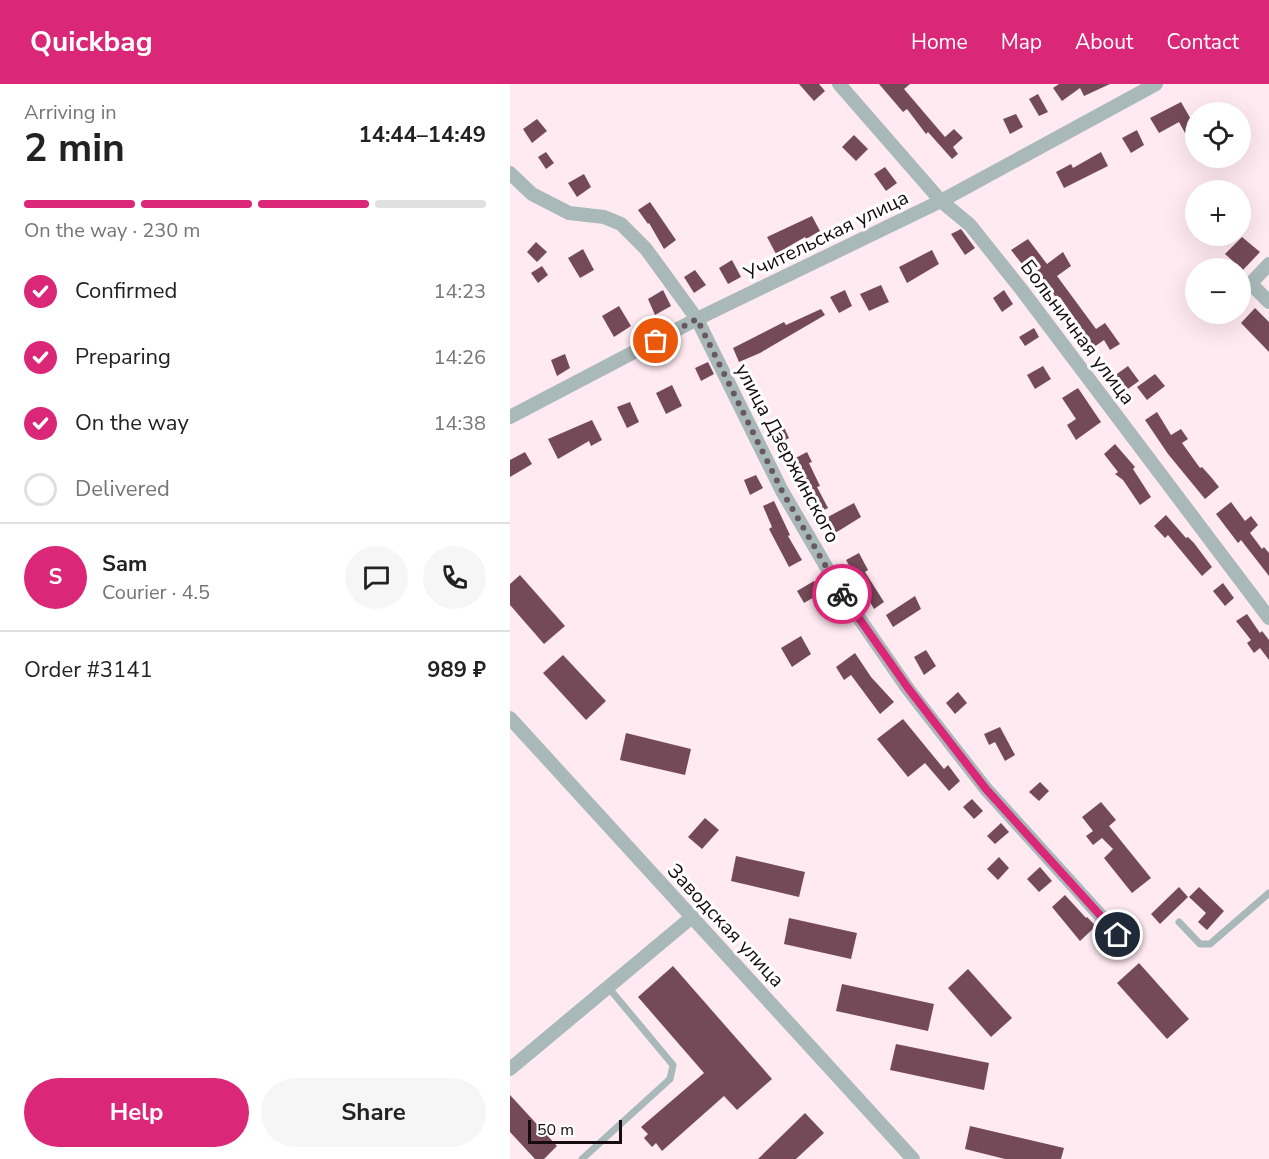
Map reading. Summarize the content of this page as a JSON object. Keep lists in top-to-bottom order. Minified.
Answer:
{"streets":{"street":["Учительская улица","Больничная улица","улица Дзержинского","Заводская улица"]},"crossings":[["Учительская улица","Больничная улица"],["Учительская улица","улица Дзержинского"]],"scale_bar":"50 m","page":{"header":"Quickbag","nav":["Home","Map","About","Contact"],"heading":["2 min","Arriving in","14:44–14:49"],"panel":["Sam","Courier · 4.5","Order #3141","989 ₽"],"map_buttons":["+","−"],"bar":"On the way · 230 m","list":[["Confirmed","14:23"],["Preparing","14:26"],["On the way","14:38"],"Delivered"],"round":"S","buttons":["Help","Share"],"scale":"50 m"}}
